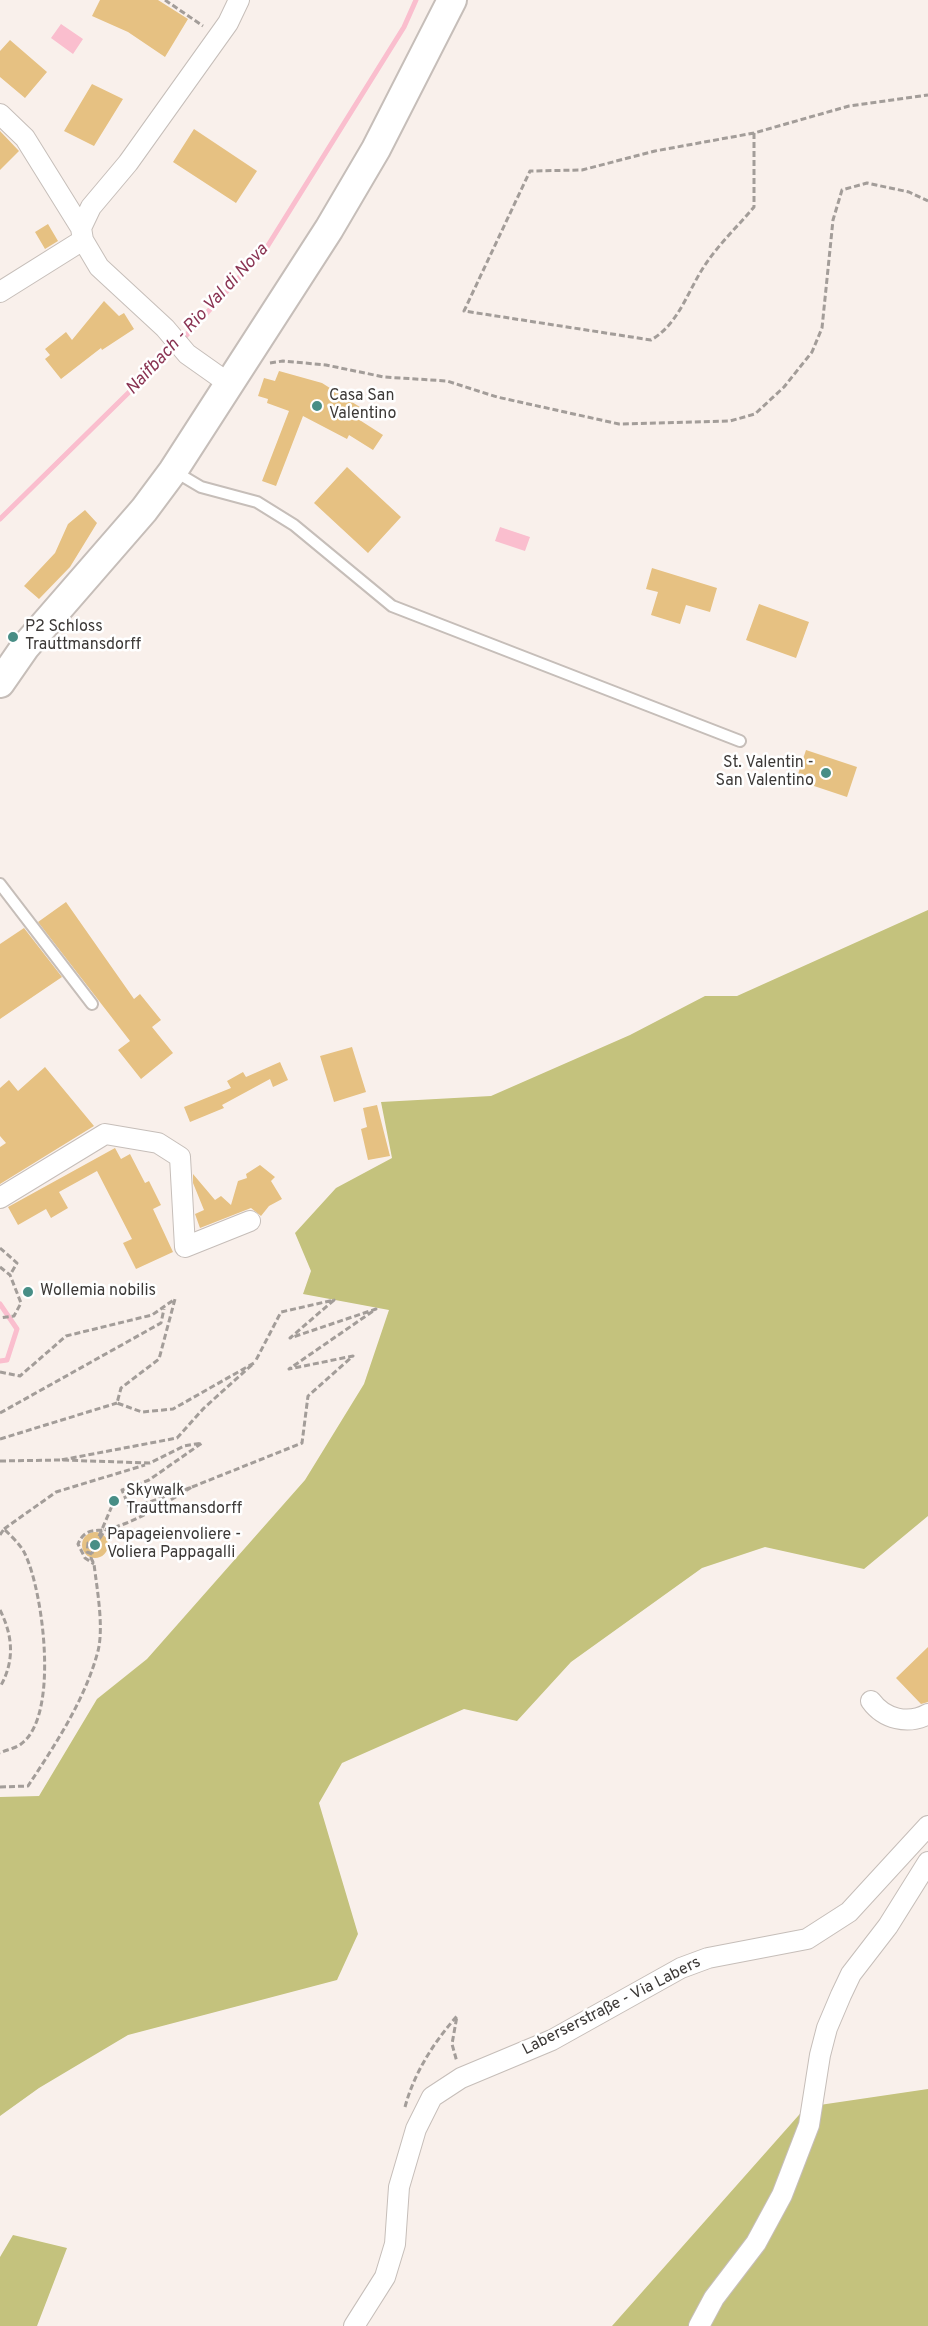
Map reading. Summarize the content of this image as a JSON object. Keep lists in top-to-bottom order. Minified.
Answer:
{"streets":{"street":["Laberserstraße - Via Labers"]},"water":["Naifbach - Rio Val di Nova"],"places":["Casa San Valentino","P2 Schloss Trauttmansdorff","St. Valentin - San Valentino","Wollemia nobilis","Skywalk Trauttmansdorff","Papageienvoliere - Voliera Pappagalli"]}
